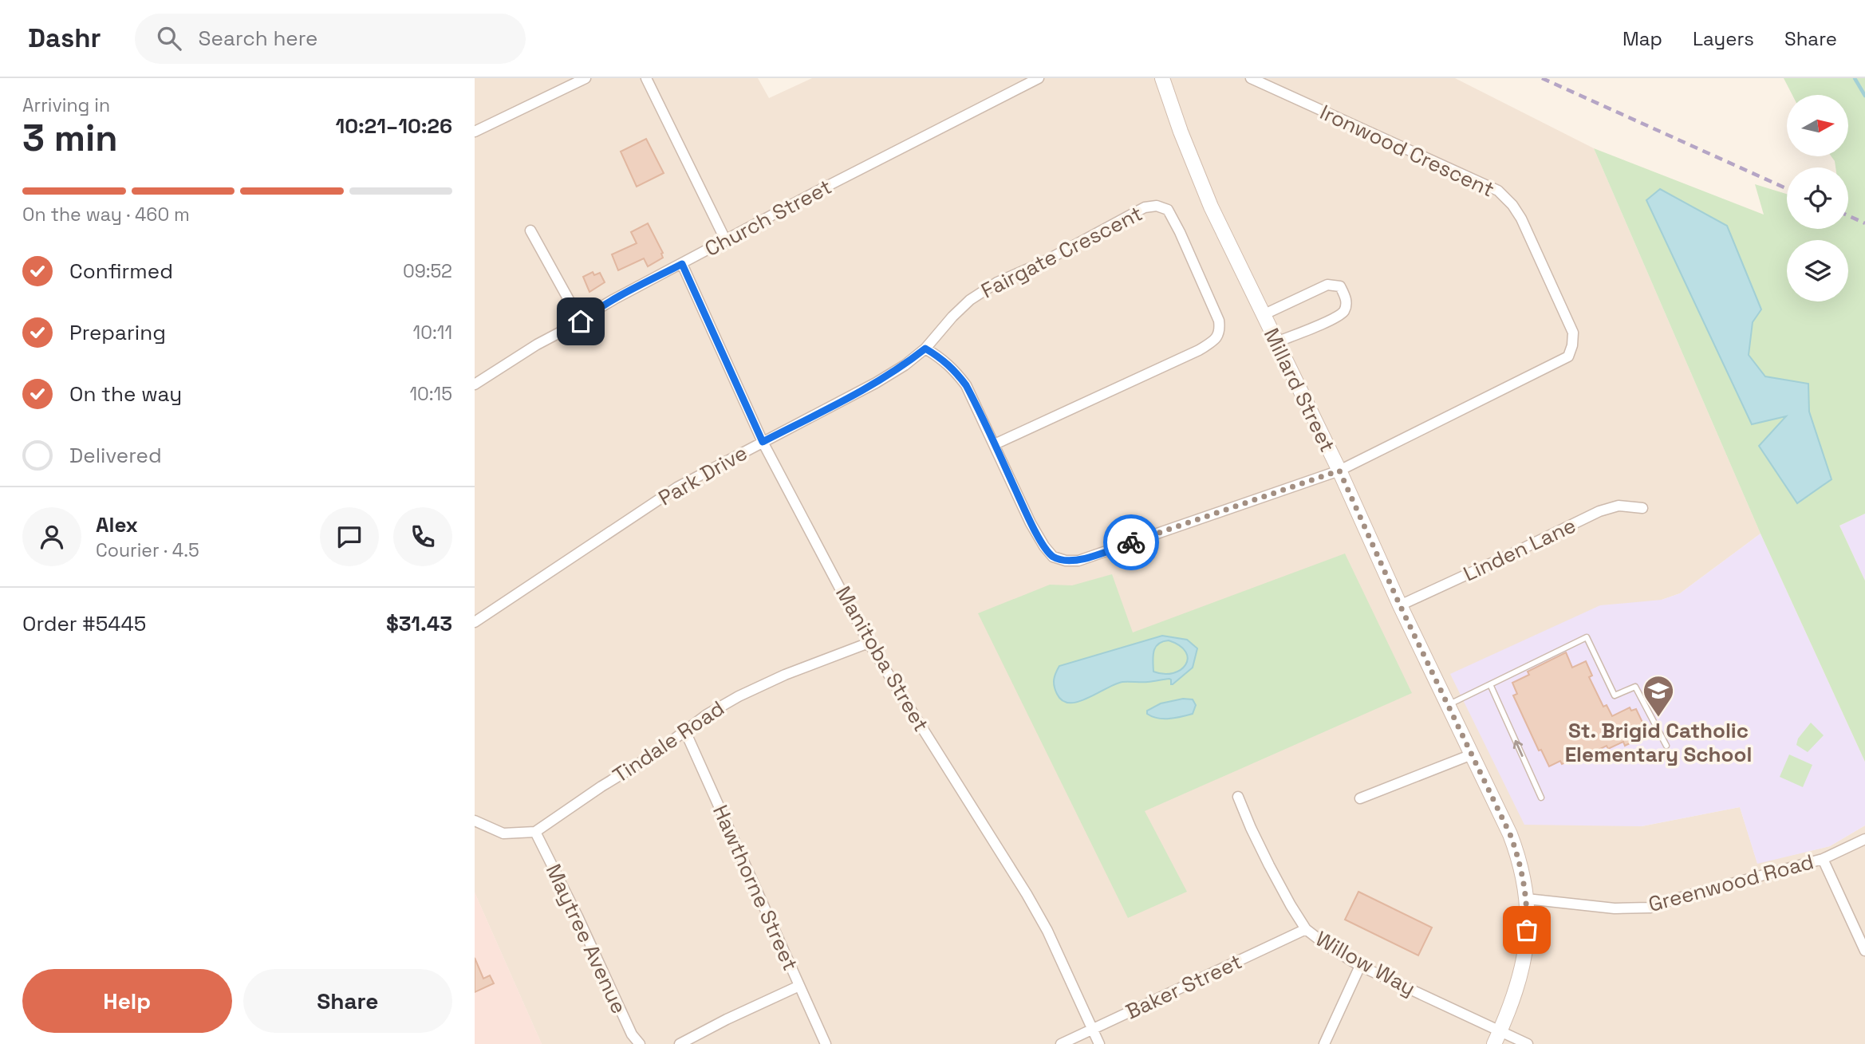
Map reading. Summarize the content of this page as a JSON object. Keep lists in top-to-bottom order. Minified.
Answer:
{"streets":{"street":["Ironwood Crescent","Church Street","Fairgate Crescent","Millard Street","Park Drive","Linden Lane","Manitoba Street","Tindale Road","Greenwood Road","Hawthorne Street","Maytree Avenue","Willow Way","Baker Street"]},"crossings":[["Ironwood Crescent","Millard Street"],["Church Street","Manitoba Street"],["Fairgate Crescent","Park Drive"],["Millard Street","Linden Lane"],["Millard Street","Greenwood Road"],["Millard Street","Willow Way"],["Park Drive","Manitoba Street"],["Manitoba Street","Tindale Road"],["Manitoba Street","Baker Street"],["Tindale Road","Hawthorne Street"],["Tindale Road","Maytree Avenue"],["Willow Way","Baker Street"]],"places":{"school or university":["St. Brigid Catholic Elementary School"]},"north":"right","page":{"header":"Dashr","search":"Search here","nav":["Map","Layers","Share"],"heading":["3 min","Arriving in","10:21–10:26"],"panel":["Alex","Courier · 4.5","Order #5445","$31.43"],"bar":"On the way · 460 m","list":[["Confirmed","09:52"],["Preparing","10:11"],["On the way","10:15"],"Delivered"],"buttons":["Help","Share"]}}
